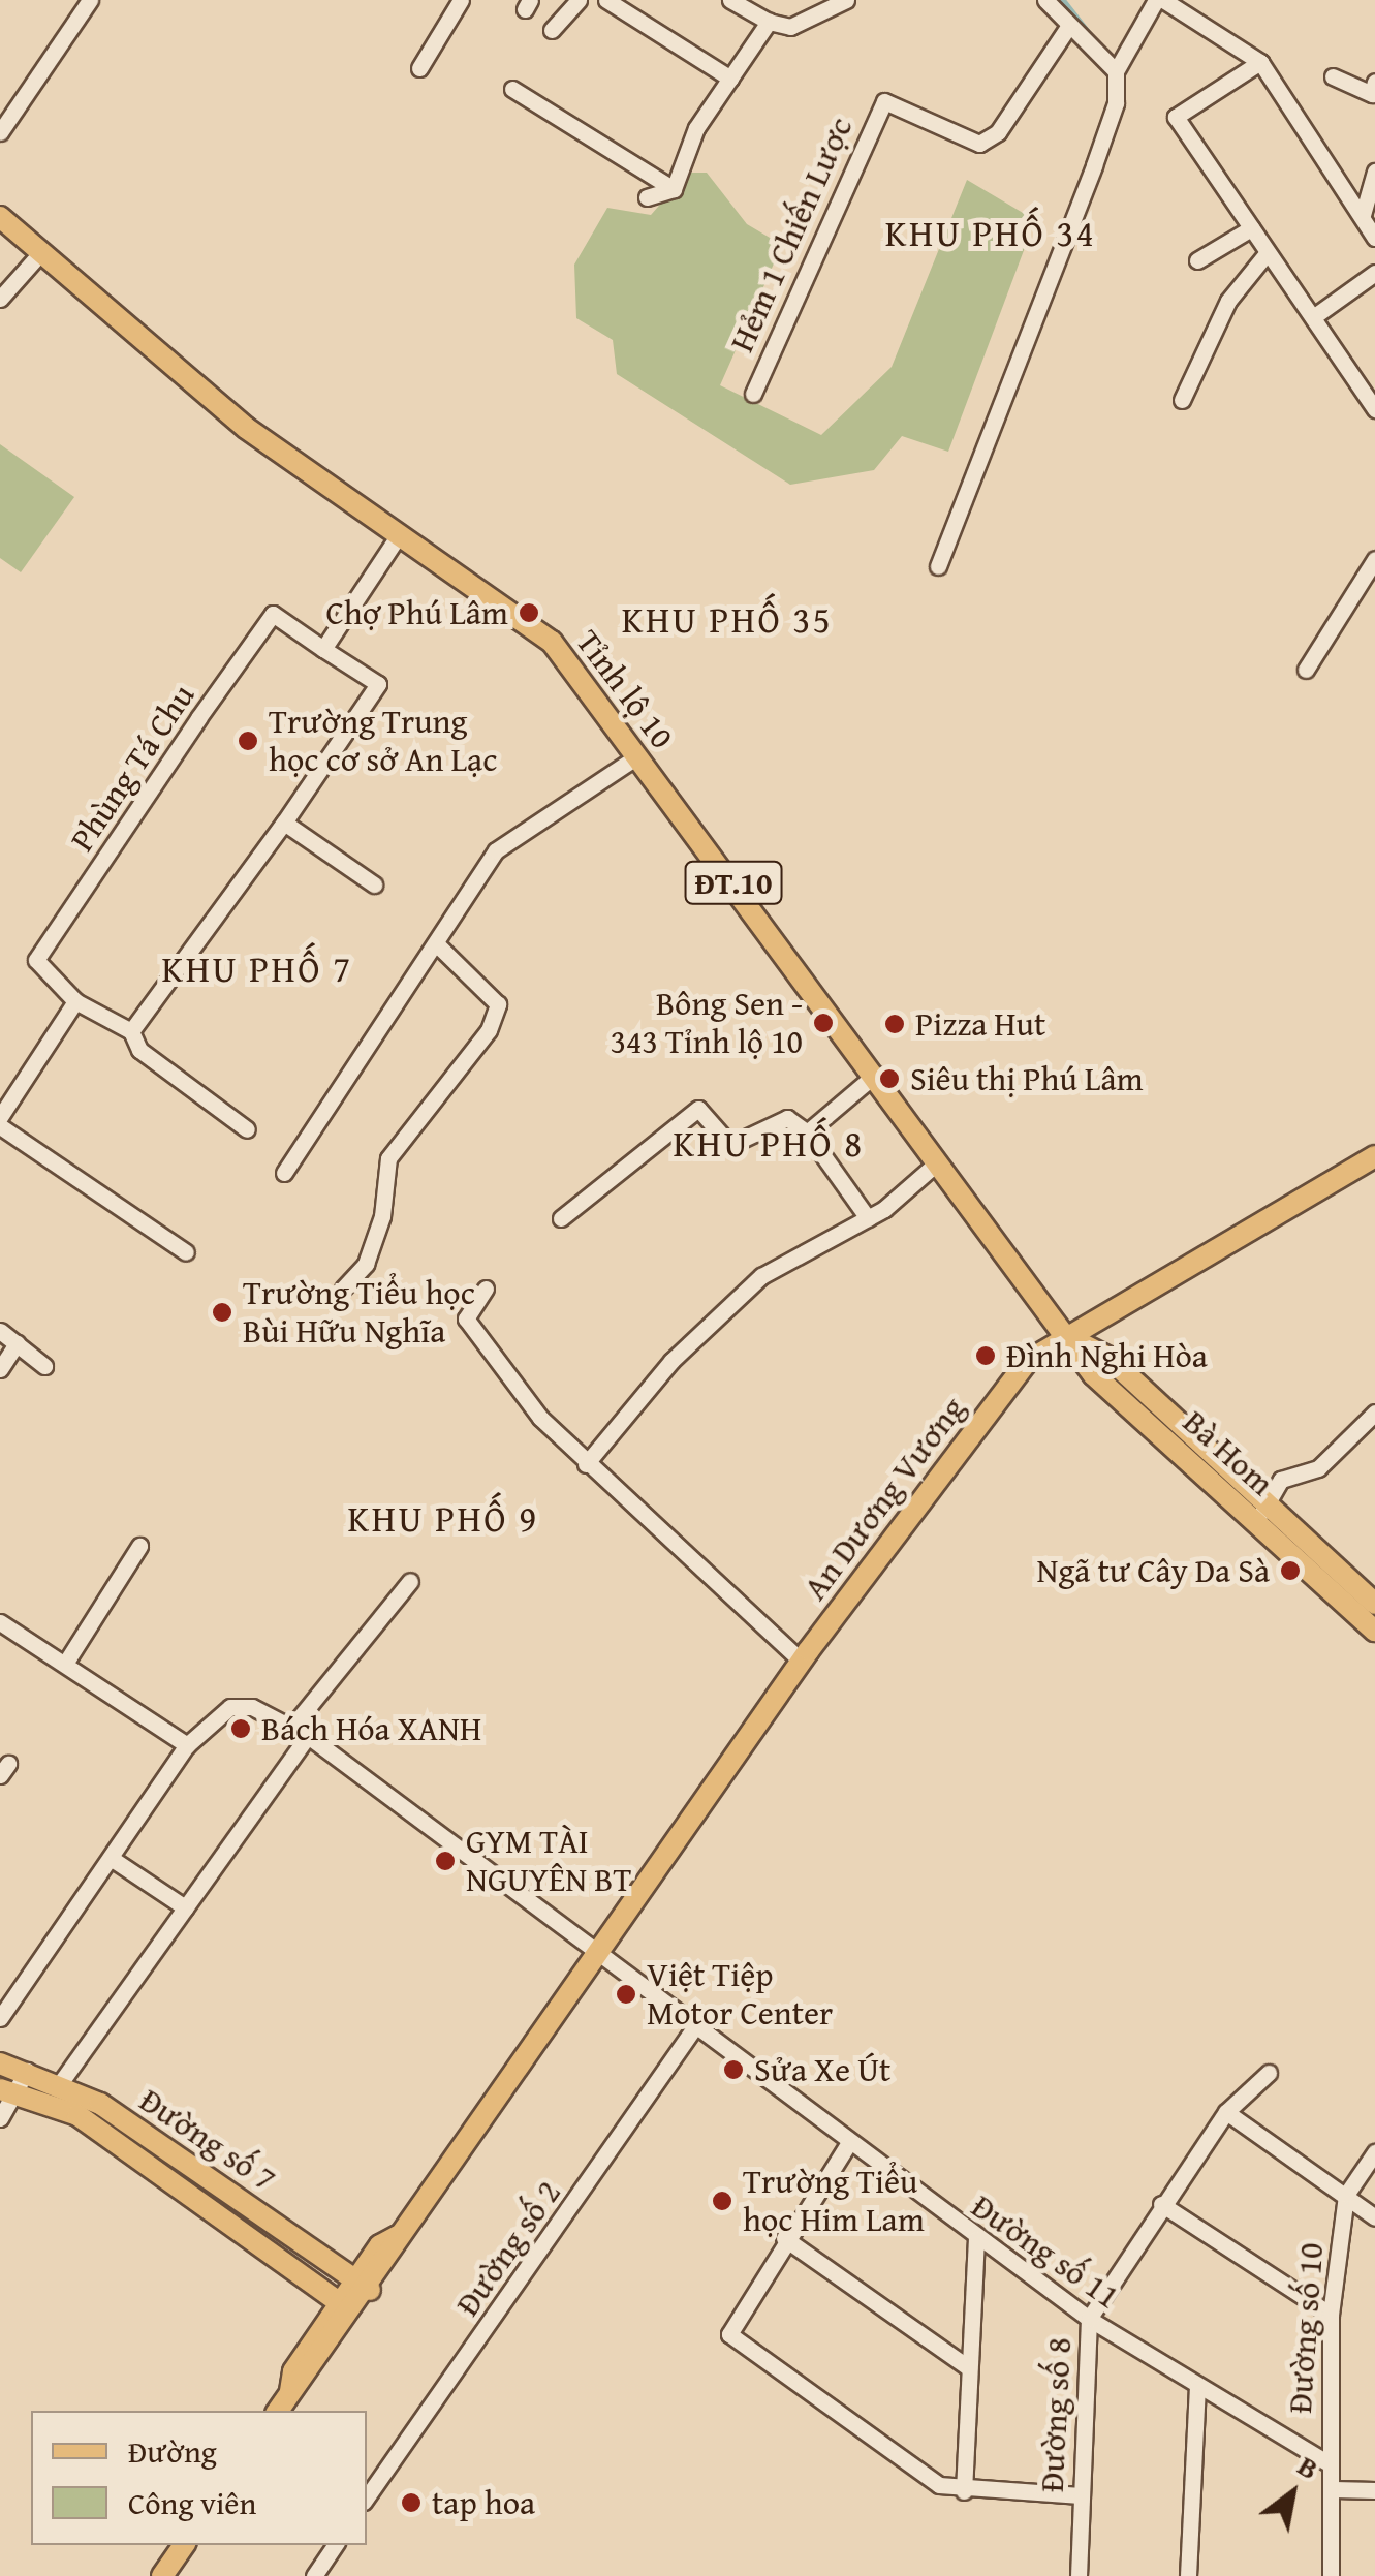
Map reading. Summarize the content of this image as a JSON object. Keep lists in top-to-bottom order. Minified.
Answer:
{"streets":{"main road":["Tỉnh lộ 10","ĐT.10","Bà Hom","An Dương Vương","Đường số 7"],"street":["Hẻm 1 Chiến Lược","Phùng Tá Chu","Đường số 2","Đường số 11","Đường số 10","Đường số 8"]},"crossings":[["Tỉnh lộ 10","ĐT.10"],["Tỉnh lộ 10","Bà Hom"],["Tỉnh lộ 10","An Dương Vương"],["Bà Hom","An Dương Vương"],["An Dương Vương","Đường số 7"],["An Dương Vương","Đường số 11"],["Đường số 2","Đường số 11"],["Đường số 11","Đường số 10"],["Đường số 11","Đường số 8"]],"districts":["KHU PHỐ 34","KHU PHỐ 35","KHU PHỐ 7","KHU PHỐ 8","KHU PHỐ 9"],"places":["Chợ Phú Lâm","Trường Trung học cơ sở An Lạc","Bông Sen - 343 Tỉnh lộ 10","Pizza Hut","Siêu thị Phú Lâm","Trường Tiểu học Bùi Hữu Nghĩa","Đình Nghi Hòa","Ngã tư Cây Da Sà","Bách Hóa XANH","GYM TÀI NGUYÊN BT","Việt Tiệp Motor Center","Sửa Xe Út","Trường Tiểu học Him Lam","tap hoa"],"legend":["Đường","Công viên"],"north":"top right"}
